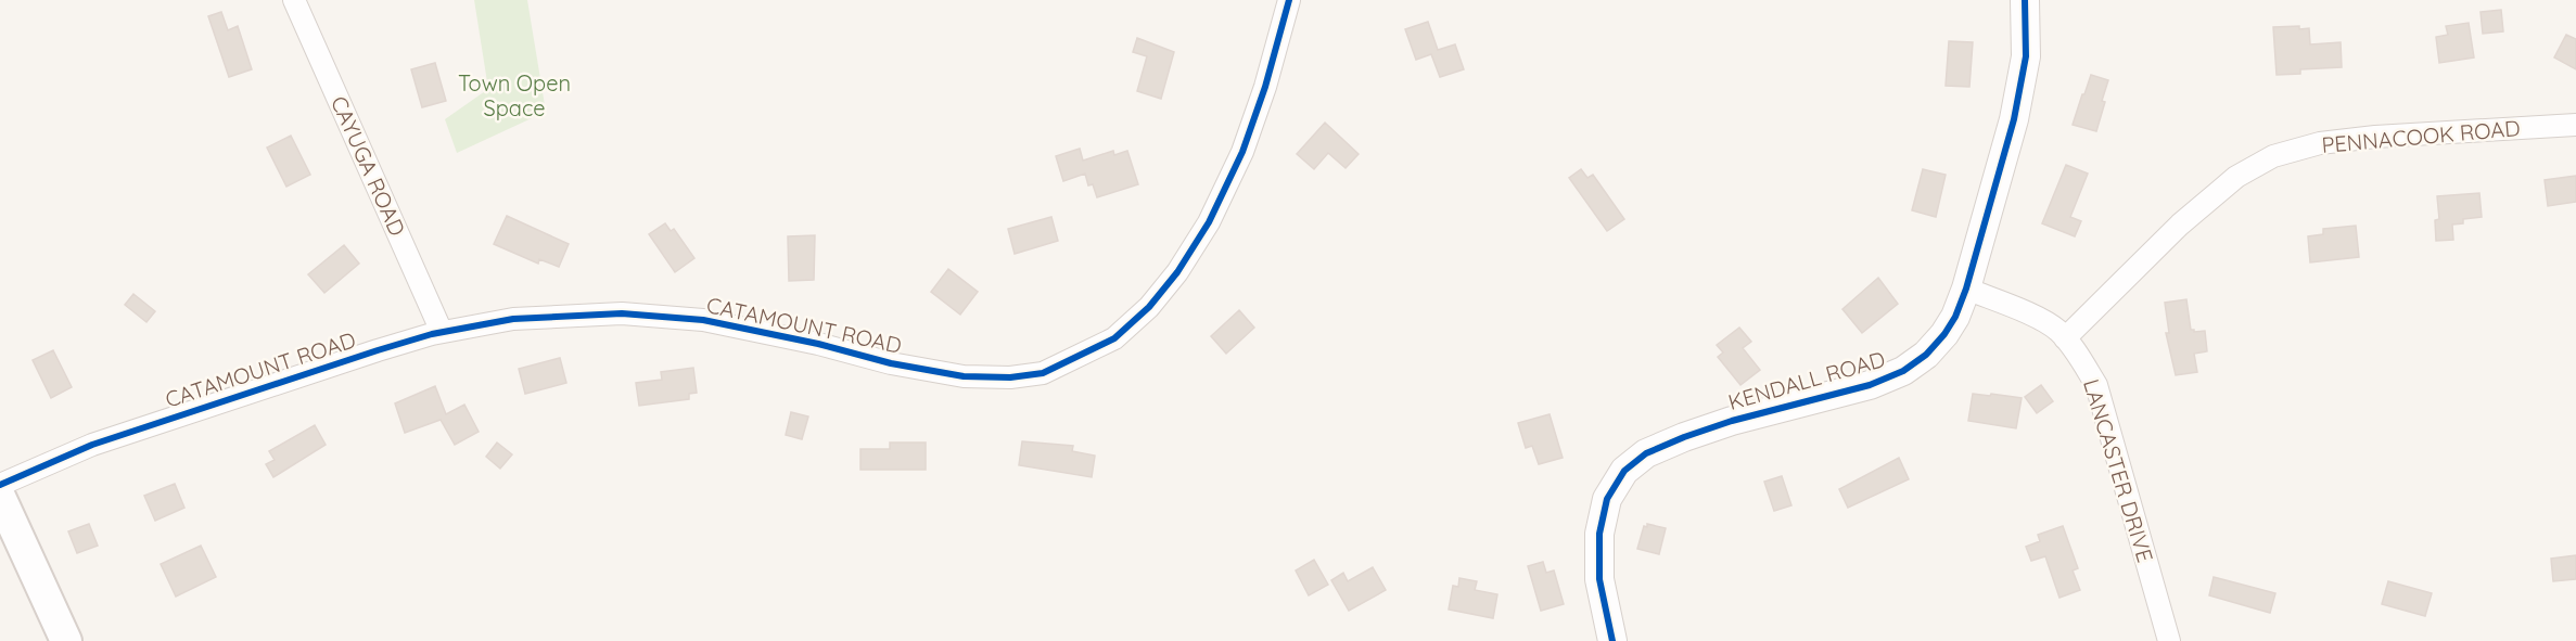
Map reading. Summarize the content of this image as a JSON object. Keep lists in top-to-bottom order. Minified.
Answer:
{"streets":{"street":["PENNACOOK ROAD","CAYUGA ROAD","CATAMOUNT ROAD","KENDALL ROAD","LANCASTER DRIVE"]},"crossings":[["PENNACOOK ROAD","LANCASTER DRIVE"],["CAYUGA ROAD","CATAMOUNT ROAD"],["KENDALL ROAD","LANCASTER DRIVE"]],"parks":["Town Open Space"]}
